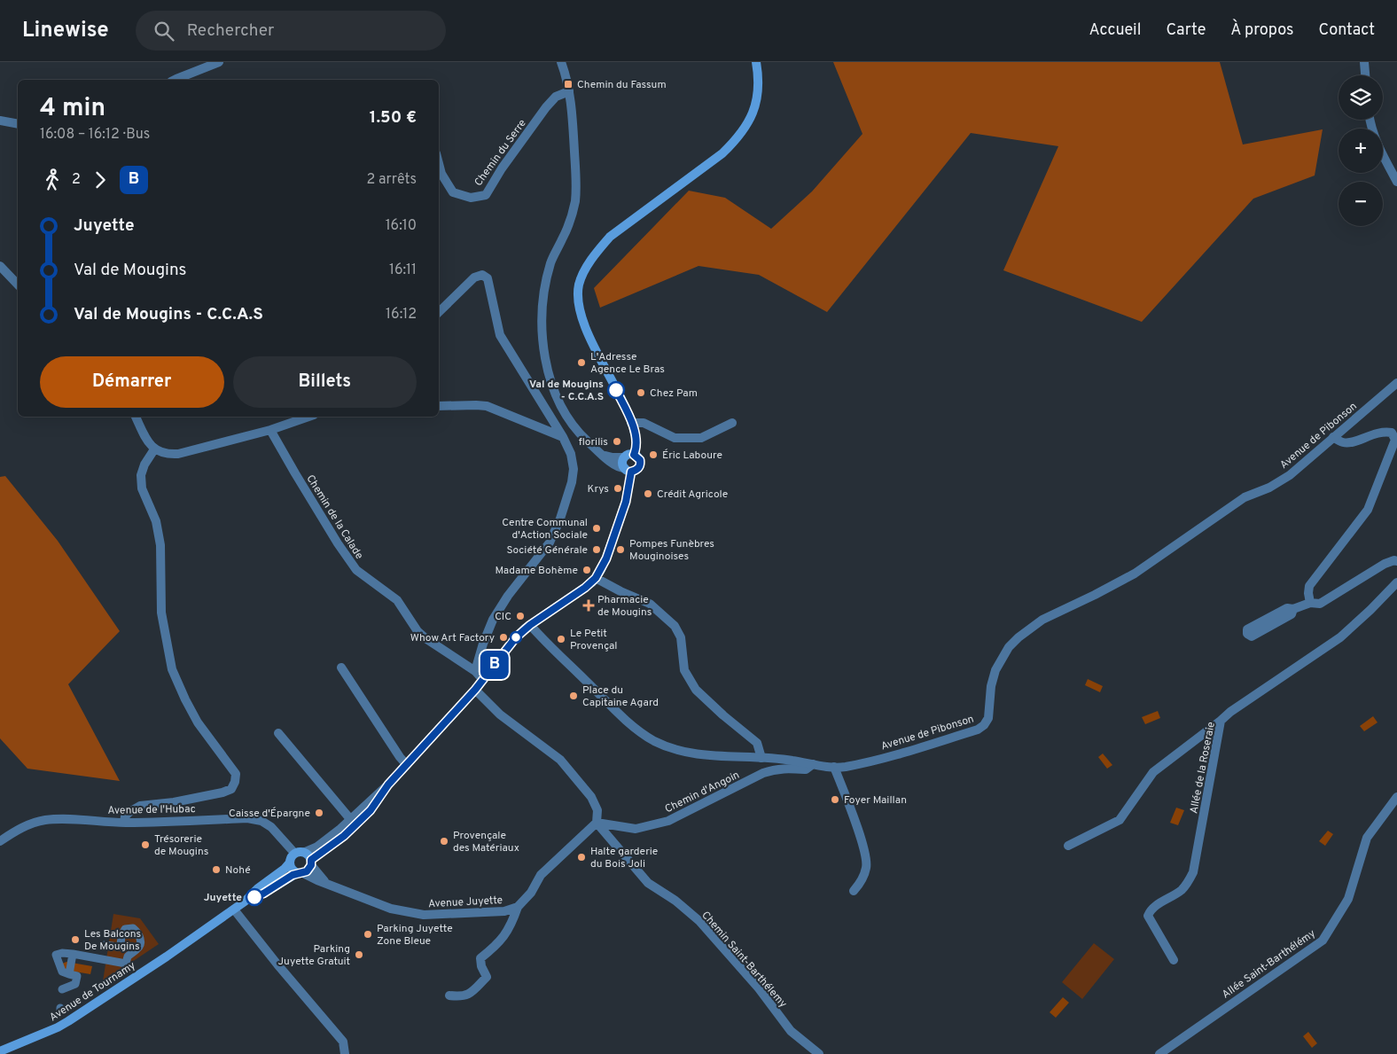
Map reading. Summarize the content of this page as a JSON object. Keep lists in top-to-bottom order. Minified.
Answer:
{"streets":{"main road":["Avenue de Tournamy"],"street":["Chemin du Serre","Avenue de Pibonson","Chemin de la Calade","Allée de la Roseraie","Chemin d'Angoin","Avenue de l'Hubac","Avenue Juyette","Chemin Saint-Barthélemy","Allée Saint-Barthélémy"]},"crossings":[["Avenue de Pibonson","Chemin d'Angoin"],["Chemin d'Angoin","Avenue Juyette"],["Chemin d'Angoin","Chemin Saint-Barthélemy"],["Avenue de l'Hubac","Avenue Juyette"],["Avenue de l'Hubac","Avenue de Tournamy"],["Avenue Juyette","Chemin Saint-Barthélemy"],["Avenue Juyette","Avenue de Tournamy"]],"places":{"transit":["Chemin du Fassum"],"other":["L'Adresse Agence Le Bras","Val de Mougins - C.C.A.S","Chez Pam","florilis","Éric Laboure","Krys","Crédit Agricole","Centre Communal d'Action Sociale","Société Générale","Pompes Funèbres Mouginoises","Madame Bohème","CIC","Whow Art Factory","Le Petit Provençal","Place du Capitaine Agard","Foyer Maillan","Caisse d'Épargne","Provençale des Matériaux","Trésorerie de Mougins","Halte garderie du Bois Joli","Nohé","Juyette","Parking Juyette Zone Bleue","Les Balcons De Mougins","Parking Juyette Gratuit"],"health":["Pharmacie de Mougins"]},"lines":["bus line B"],"page":{"header":"Linewise","search":"Rechercher","nav":["Accueil","Carte","À propos","Contact"],"on_map":"B","map_buttons":["+","−"],"heading":["4 min","16:08 – 16:12 · Bus","1.50 €"],"legs":["2","B","2 arrêts"],"list":[{"name":"Juyette","value":"16:10"},{"name":"Val de Mougins","value":"16:11"},{"name":"Val de Mougins - C.C.A.S","value":"16:12"}],"buttons":["Démarrer","Billets"]}}
